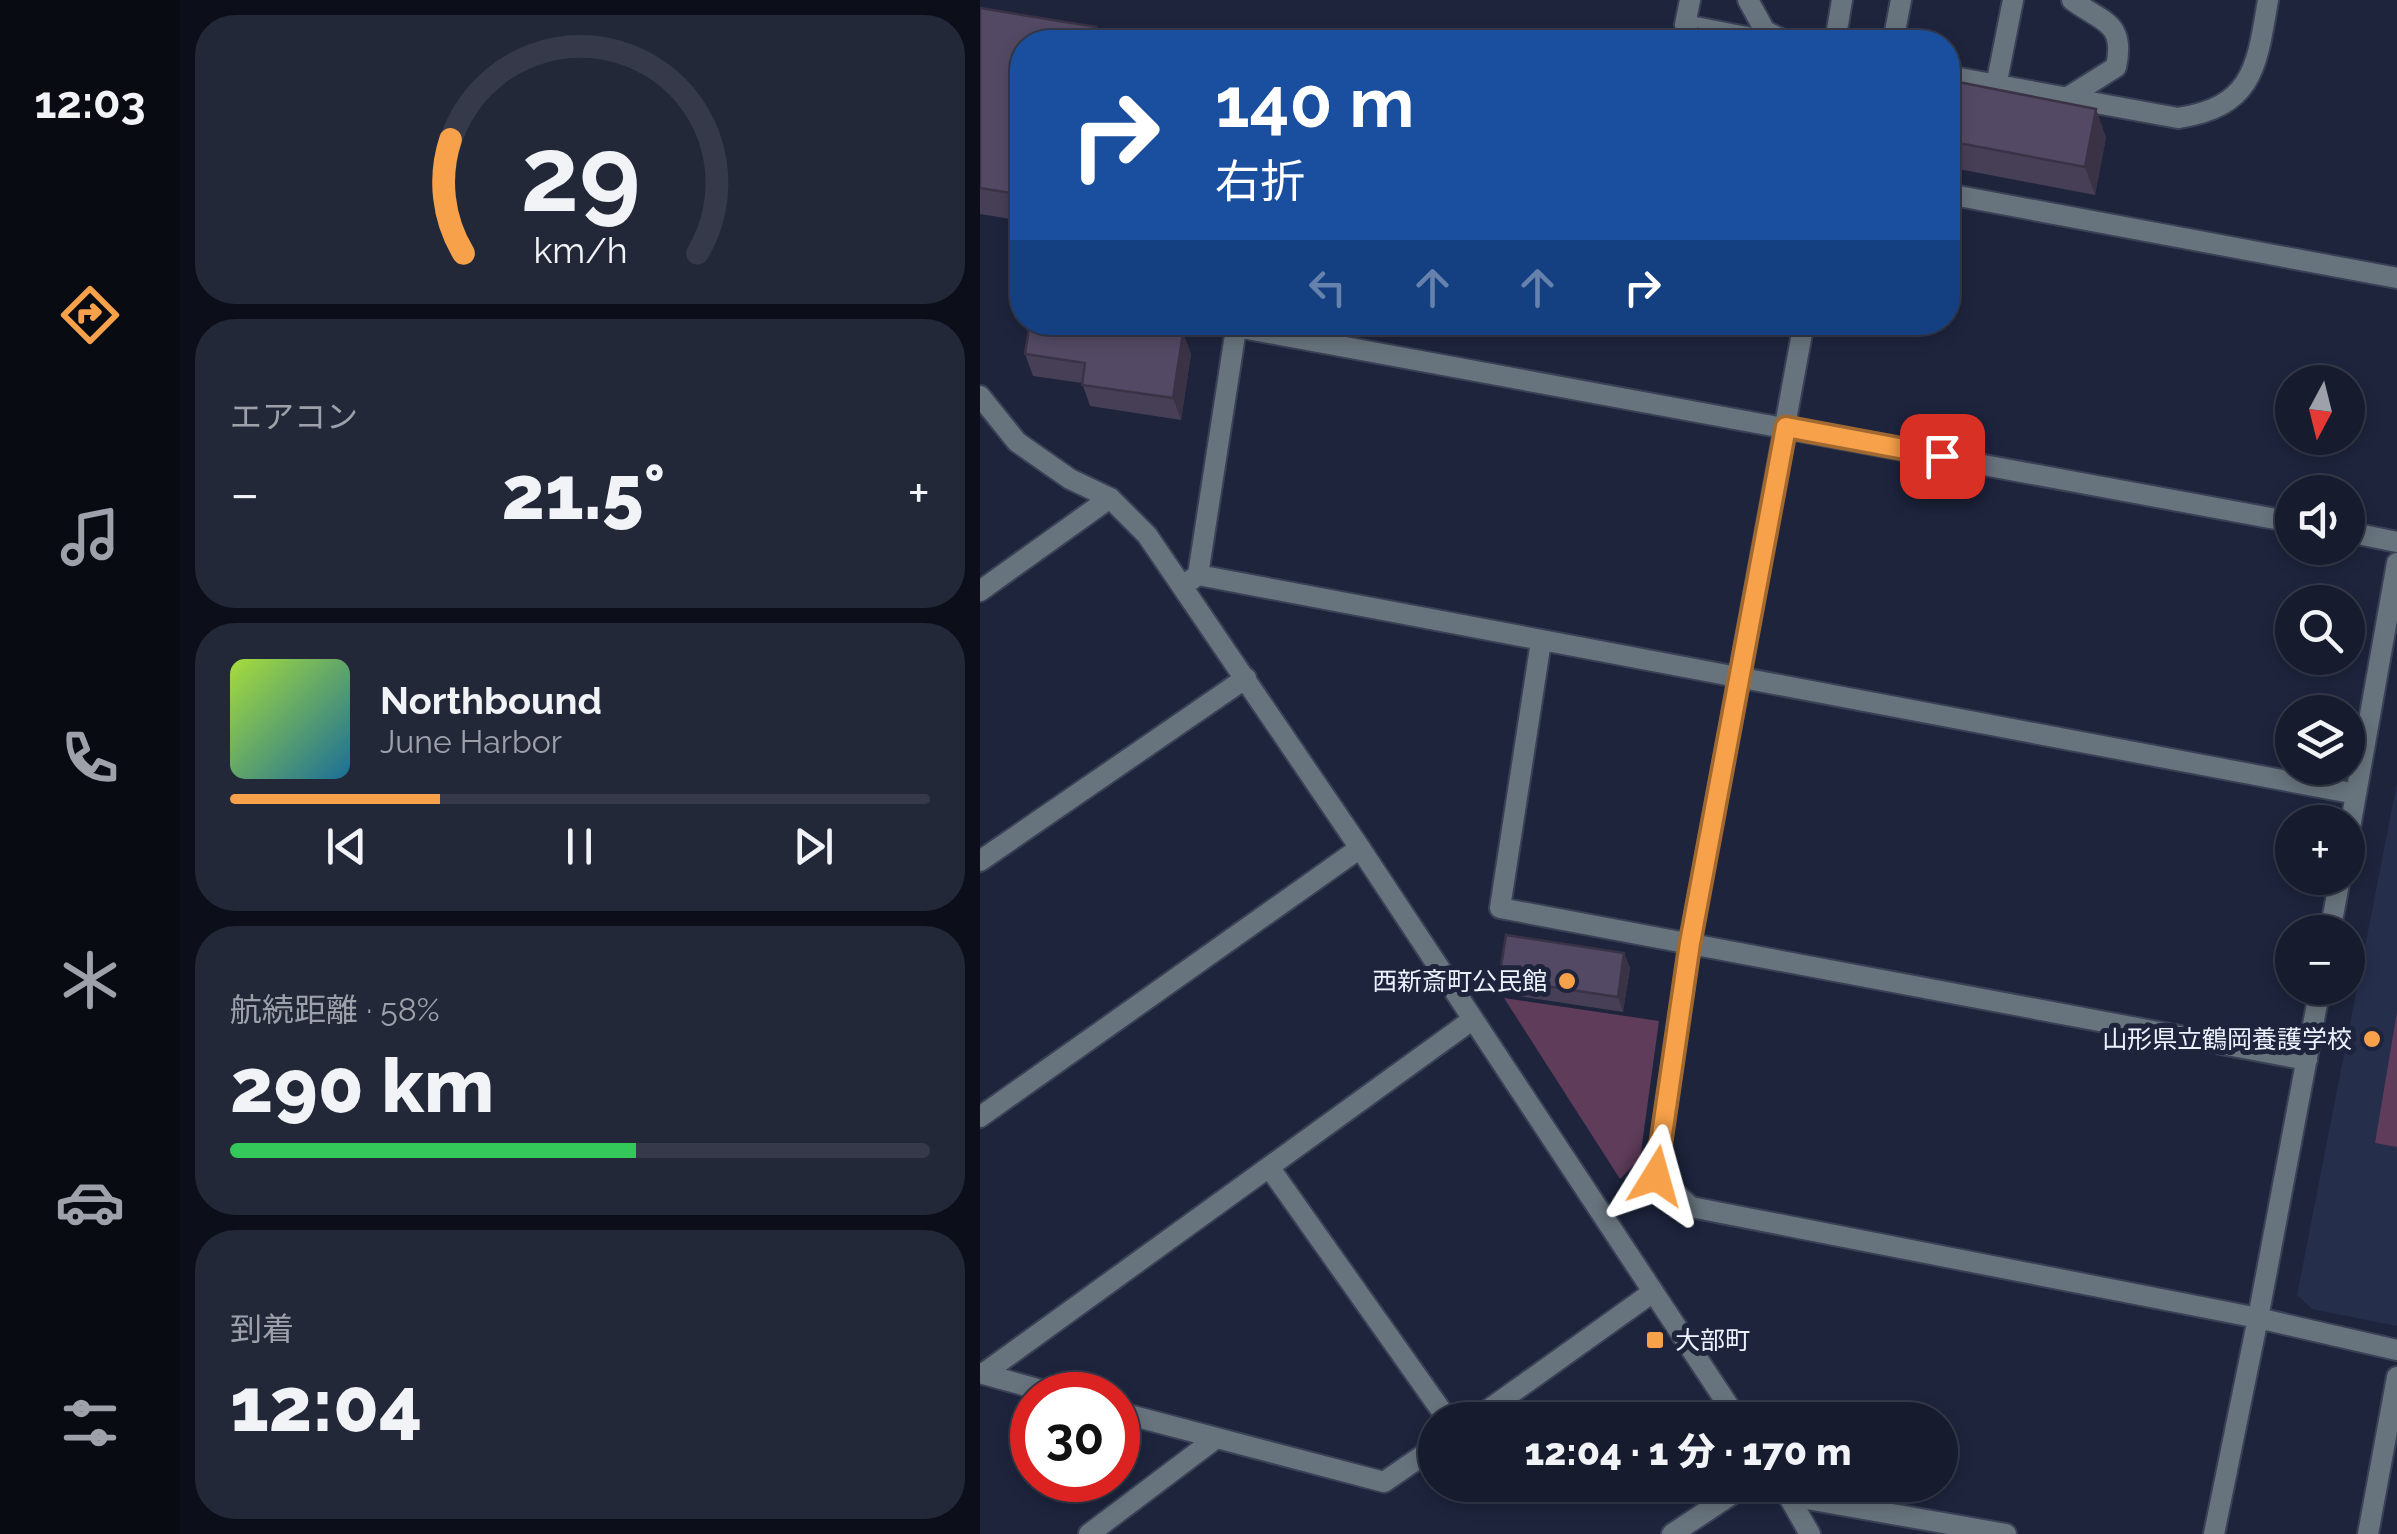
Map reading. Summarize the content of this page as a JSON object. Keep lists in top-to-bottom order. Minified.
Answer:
{"places":{"other":["西新斎町公民館","山形県立鶴岡養護学校"],"transit":["大部町"]},"north":"bottom","page":{"tabs":"12:03","turn":["140 m","右折"],"tile":["エアコン",["航続距離 · 58%","290 km"],["到着","12:04"]],"map_buttons":["+","−"],"heat":["−","21.5°","+"],"song":["Northbound","June Harbor"],"limit":"30","trip":"12:04 · 1 分 · 170 m","gauge":["29","km/h"]}}
